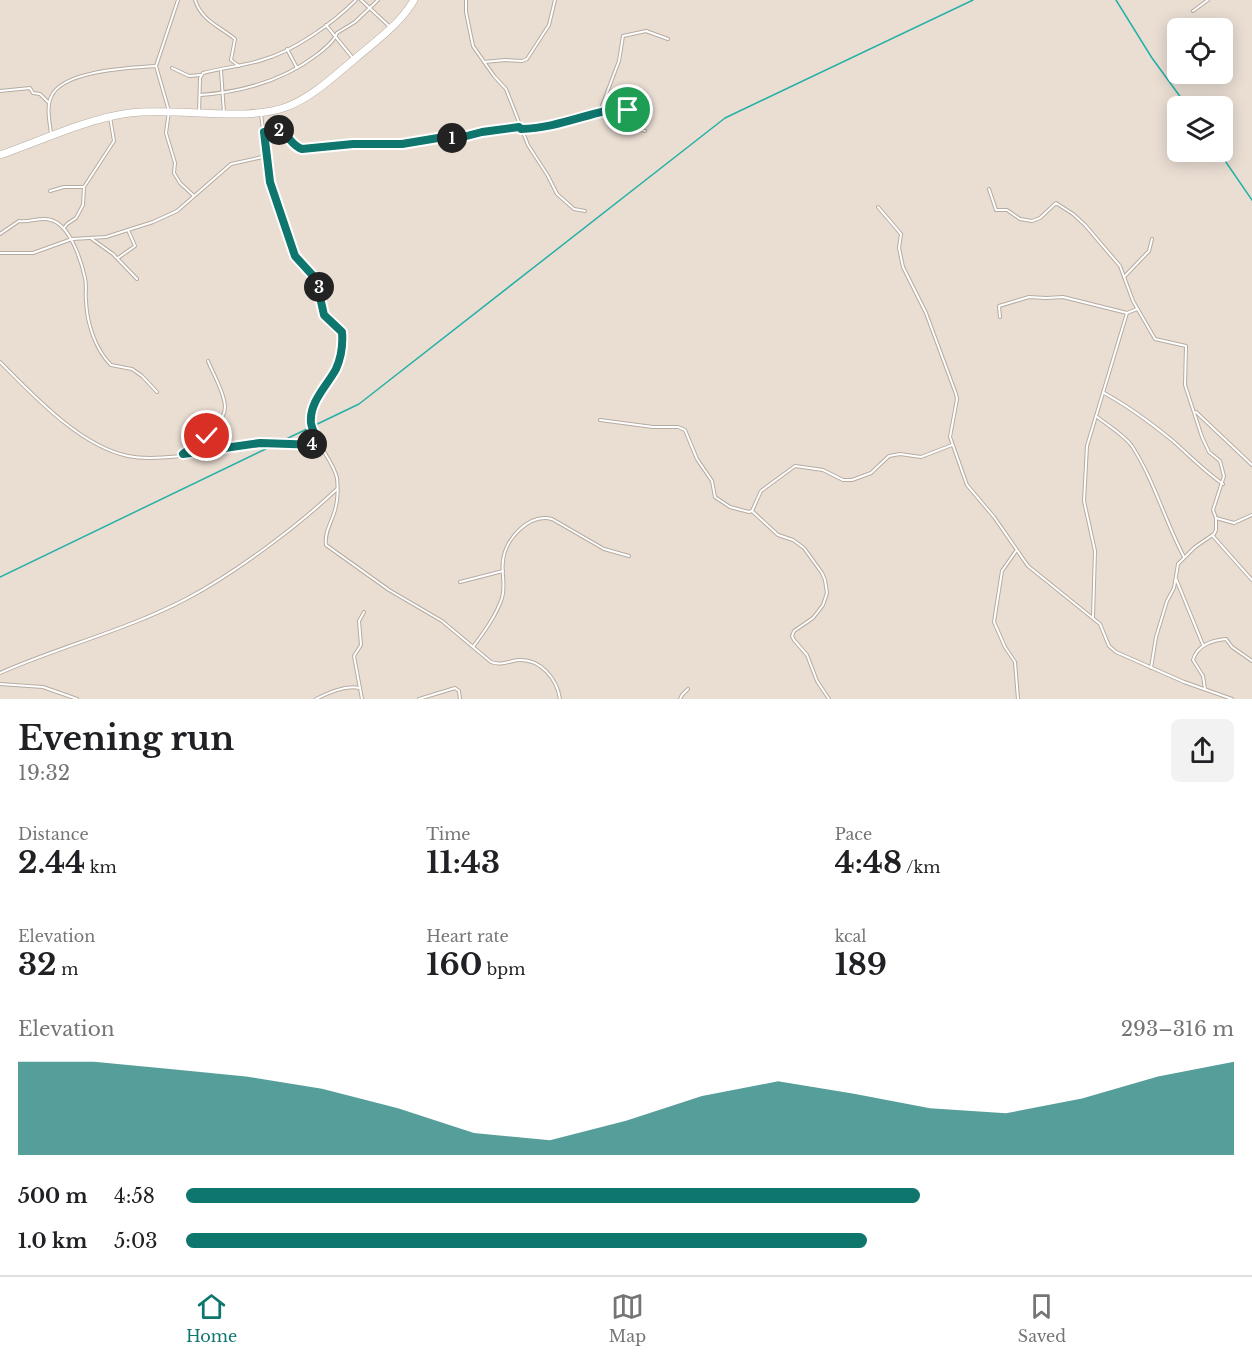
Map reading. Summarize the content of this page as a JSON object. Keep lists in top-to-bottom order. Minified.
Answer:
{"page":{"pins":["2","1","3","4"],"heading":["Evening run","19:32"],"stats":[["Distance","2.44 km"],["Time","11:43"],["Pace","4:48 /km"],["Elevation","32 m"],["Heart rate","160 bpm"],["kcal","189"]],"chart":["Elevation","293–316 m"],"list":[{"name":"500 m","note":"4:58"},{"name":"1.0 km","note":"5:03"}],"tabs":["Home","Map","Saved"]}}
